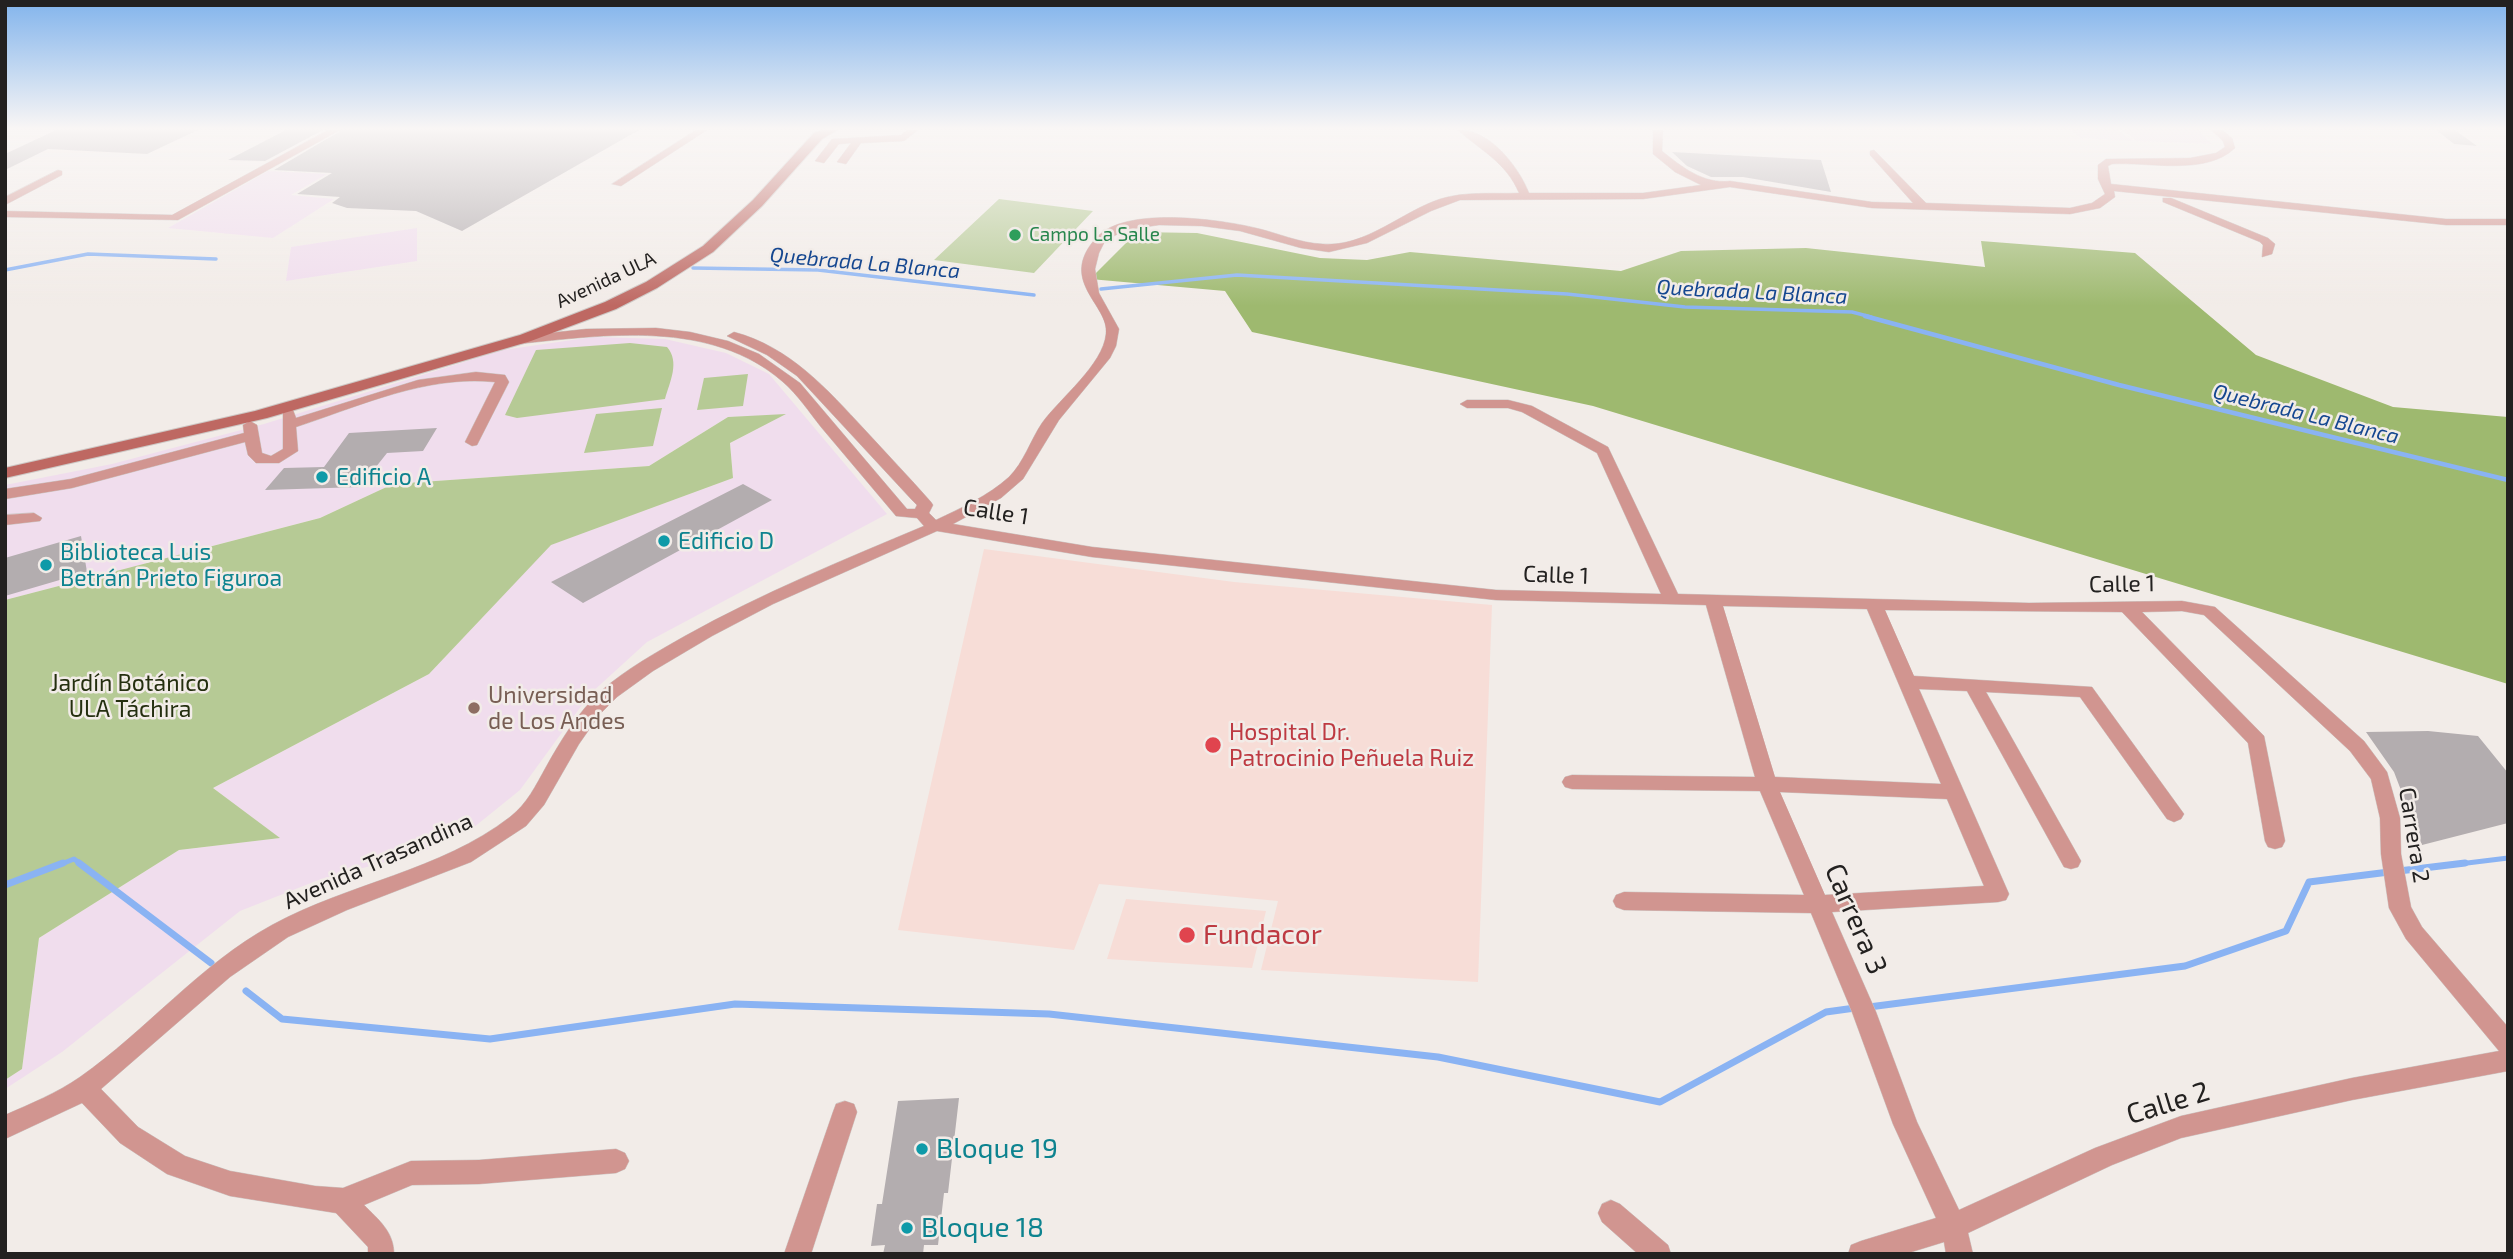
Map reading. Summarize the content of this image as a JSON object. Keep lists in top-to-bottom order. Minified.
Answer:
{"streets":{"street":["Avenida ULA","Calle 1","Carrera 2","Avenida Trasandina","Carrera 3","Calle 2"]},"crossings":[["Avenida ULA","Calle 1"],["Calle 1","Carrera 2"],["Calle 1","Avenida Trasandina"],["Calle 1","Carrera 3"],["Carrera 2","Calle 2"],["Carrera 3","Calle 2"]],"water":["Quebrada La Blanca"],"parks":["Jardín Botánico ULA Táchira"],"places":["Campo La Salle","Edificio A","Edificio D","Biblioteca Luis Betrán Prieto Figuroa","Universidad de Los Andes","Hospital Dr. Patrocinio Peñuela Ruiz","Fundacor","Bloque 19","Bloque 18"]}
